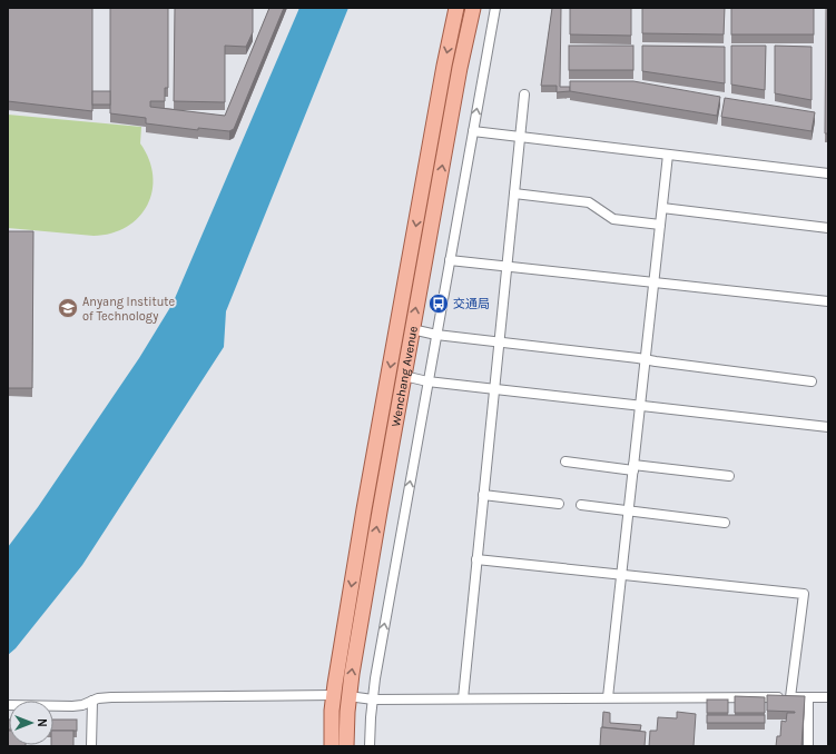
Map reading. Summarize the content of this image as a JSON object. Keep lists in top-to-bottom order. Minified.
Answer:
{"streets":{"main road":["Wenchang Avenue"]},"places":{"bus stop":["交通局"],"school or university":["Anyang Institute of Technology"]},"north":"right"}
